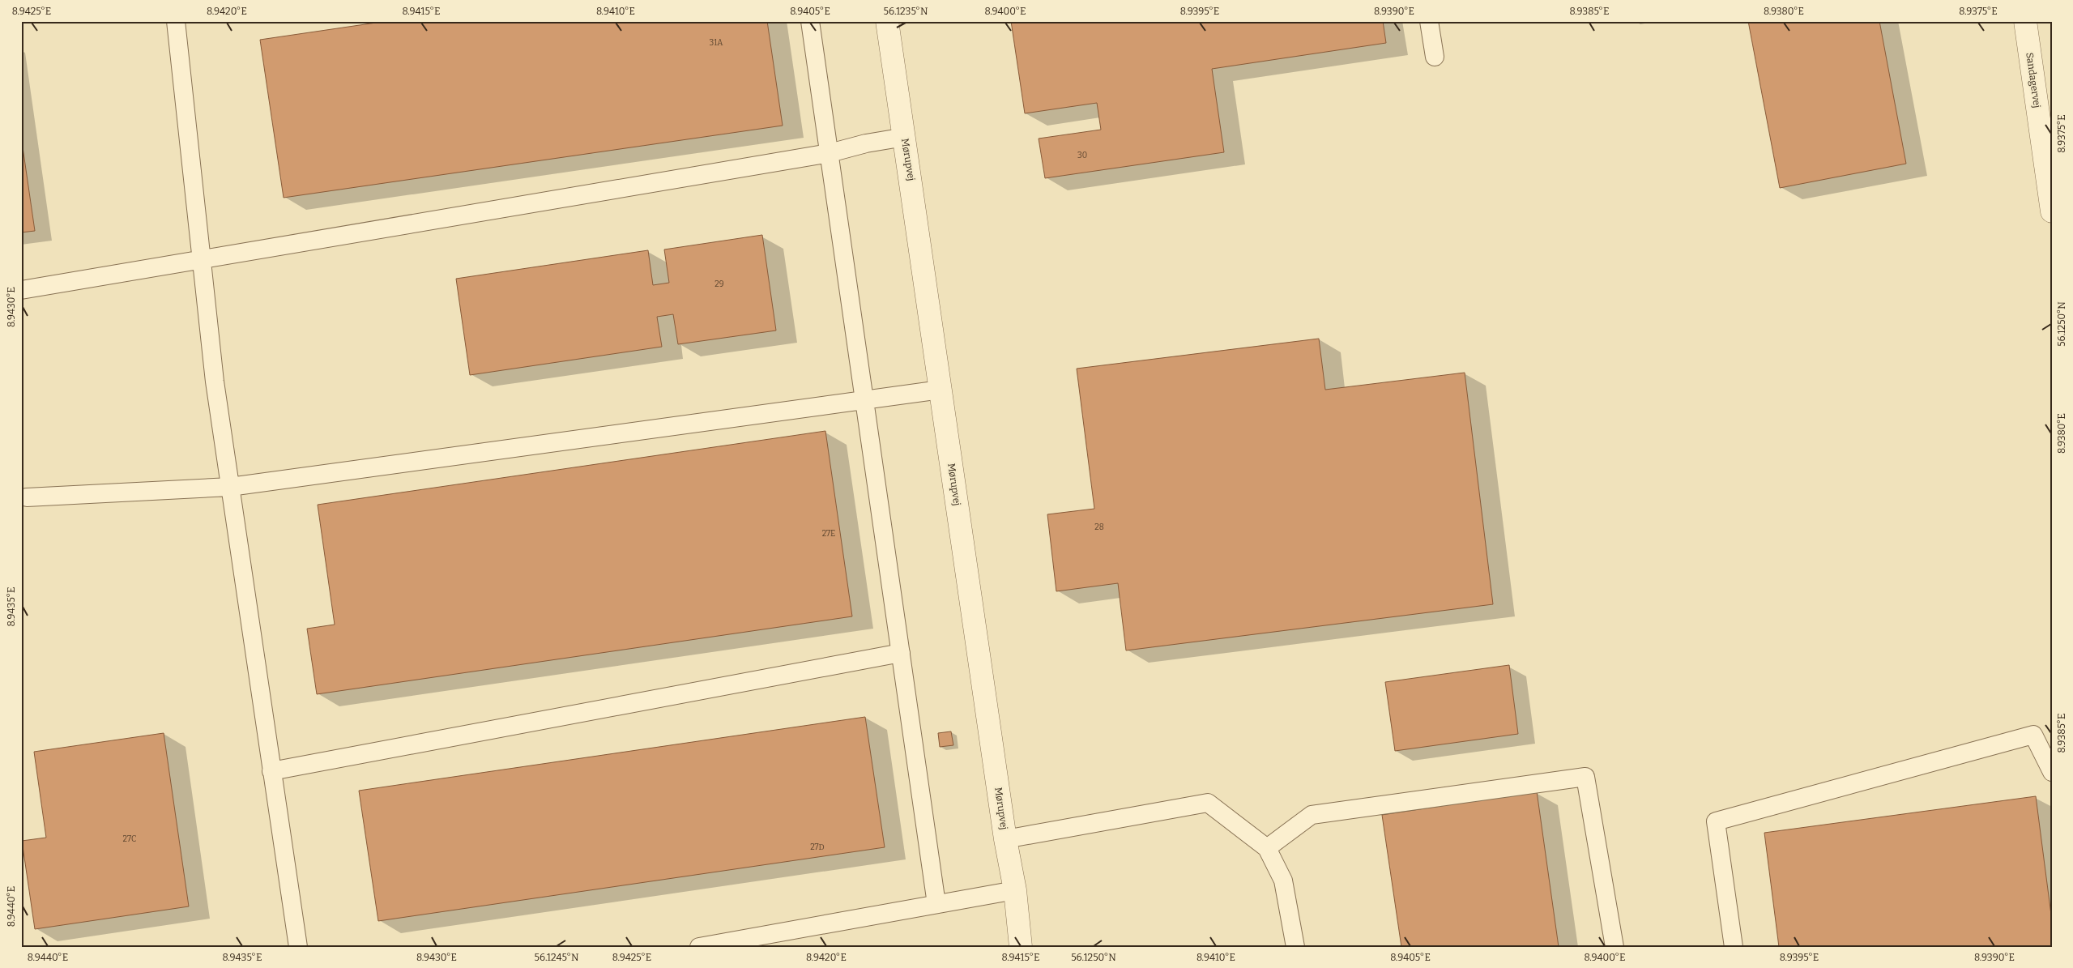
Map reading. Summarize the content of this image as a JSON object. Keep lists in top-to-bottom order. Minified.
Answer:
{"streets":{"street":["Sandagervej","Mørupvej"]},"house_numbers":["31A","30","29","28","27E","27C","27D"],"coordinates":["8.9425°E","8.9420°E","8.9415°E","8.9410°E","8.9405°E","56.1235°N","8.9400°E","8.9395°E","8.9390°E","8.9385°E","8.9380°E","8.9375°E","8.9430°E","56.1250°N","8.9435°E","8.9440°E","56.1245°N"]}
